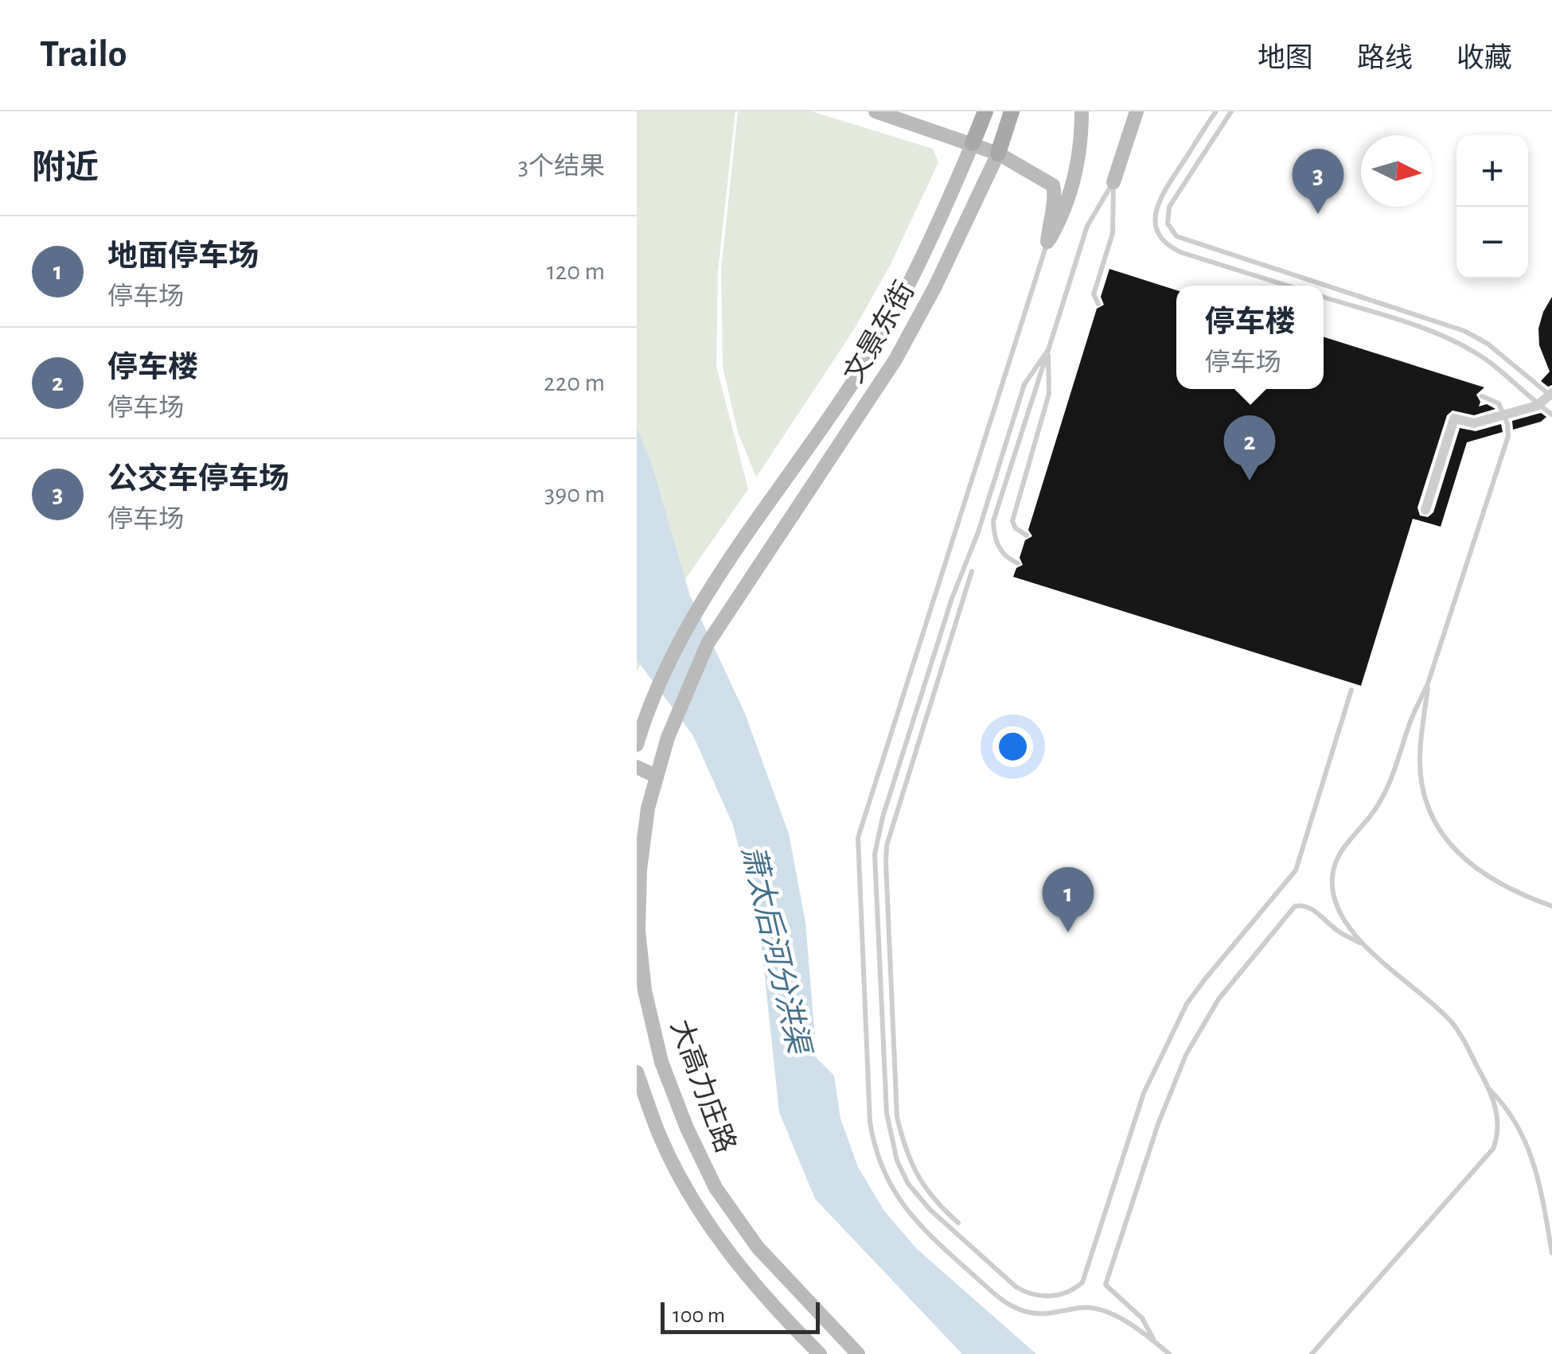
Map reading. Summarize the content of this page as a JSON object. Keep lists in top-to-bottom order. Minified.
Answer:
{"streets":{"main road":["文景东街","大高力庄路"]},"crossings":[["文景东街","大高力庄路"]],"water":["萧太后河分洪渠"],"scale_bar":"100 m","north":"right","page":{"header":"Trailo","nav":["地图","路线","收藏"],"heading":["附近","3个结果"],"map_buttons":["+","−"],"pins":["3","2","1"],"list":[{"mark":"1","name":"地面停车场","note":"停车场","value":"120 m"},{"mark":"2","name":"停车楼","note":"停车场","value":"220 m"},{"mark":"3","name":"公交车停车场","note":"停车场","value":"390 m"}],"popup":["停车楼","停车场"],"scale":"100 m"}}
